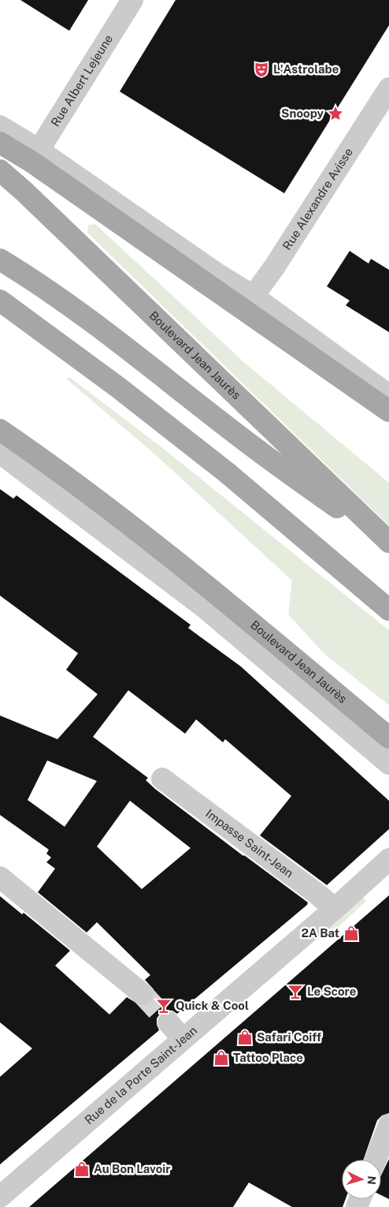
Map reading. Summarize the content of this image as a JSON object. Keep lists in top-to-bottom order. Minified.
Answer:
{"streets":{"main road":["Boulevard Jean Jaurès"],"street":["Rue Albert Lejeune","Rue Alexandre Avisse","Impasse Saint-Jean","Rue de la Porte Saint-Jean"]},"crossings":[["Impasse Saint-Jean","Rue de la Porte Saint-Jean"]],"places":{"theatre":["L'Astrolabe"],"place":["Snoopy"],"shop":["2A Bat","Safari Coiff","Tattoo Place","Au Bon Lavoir"],"bar":["Le Score","Quick & Cool"]},"north":"right"}
